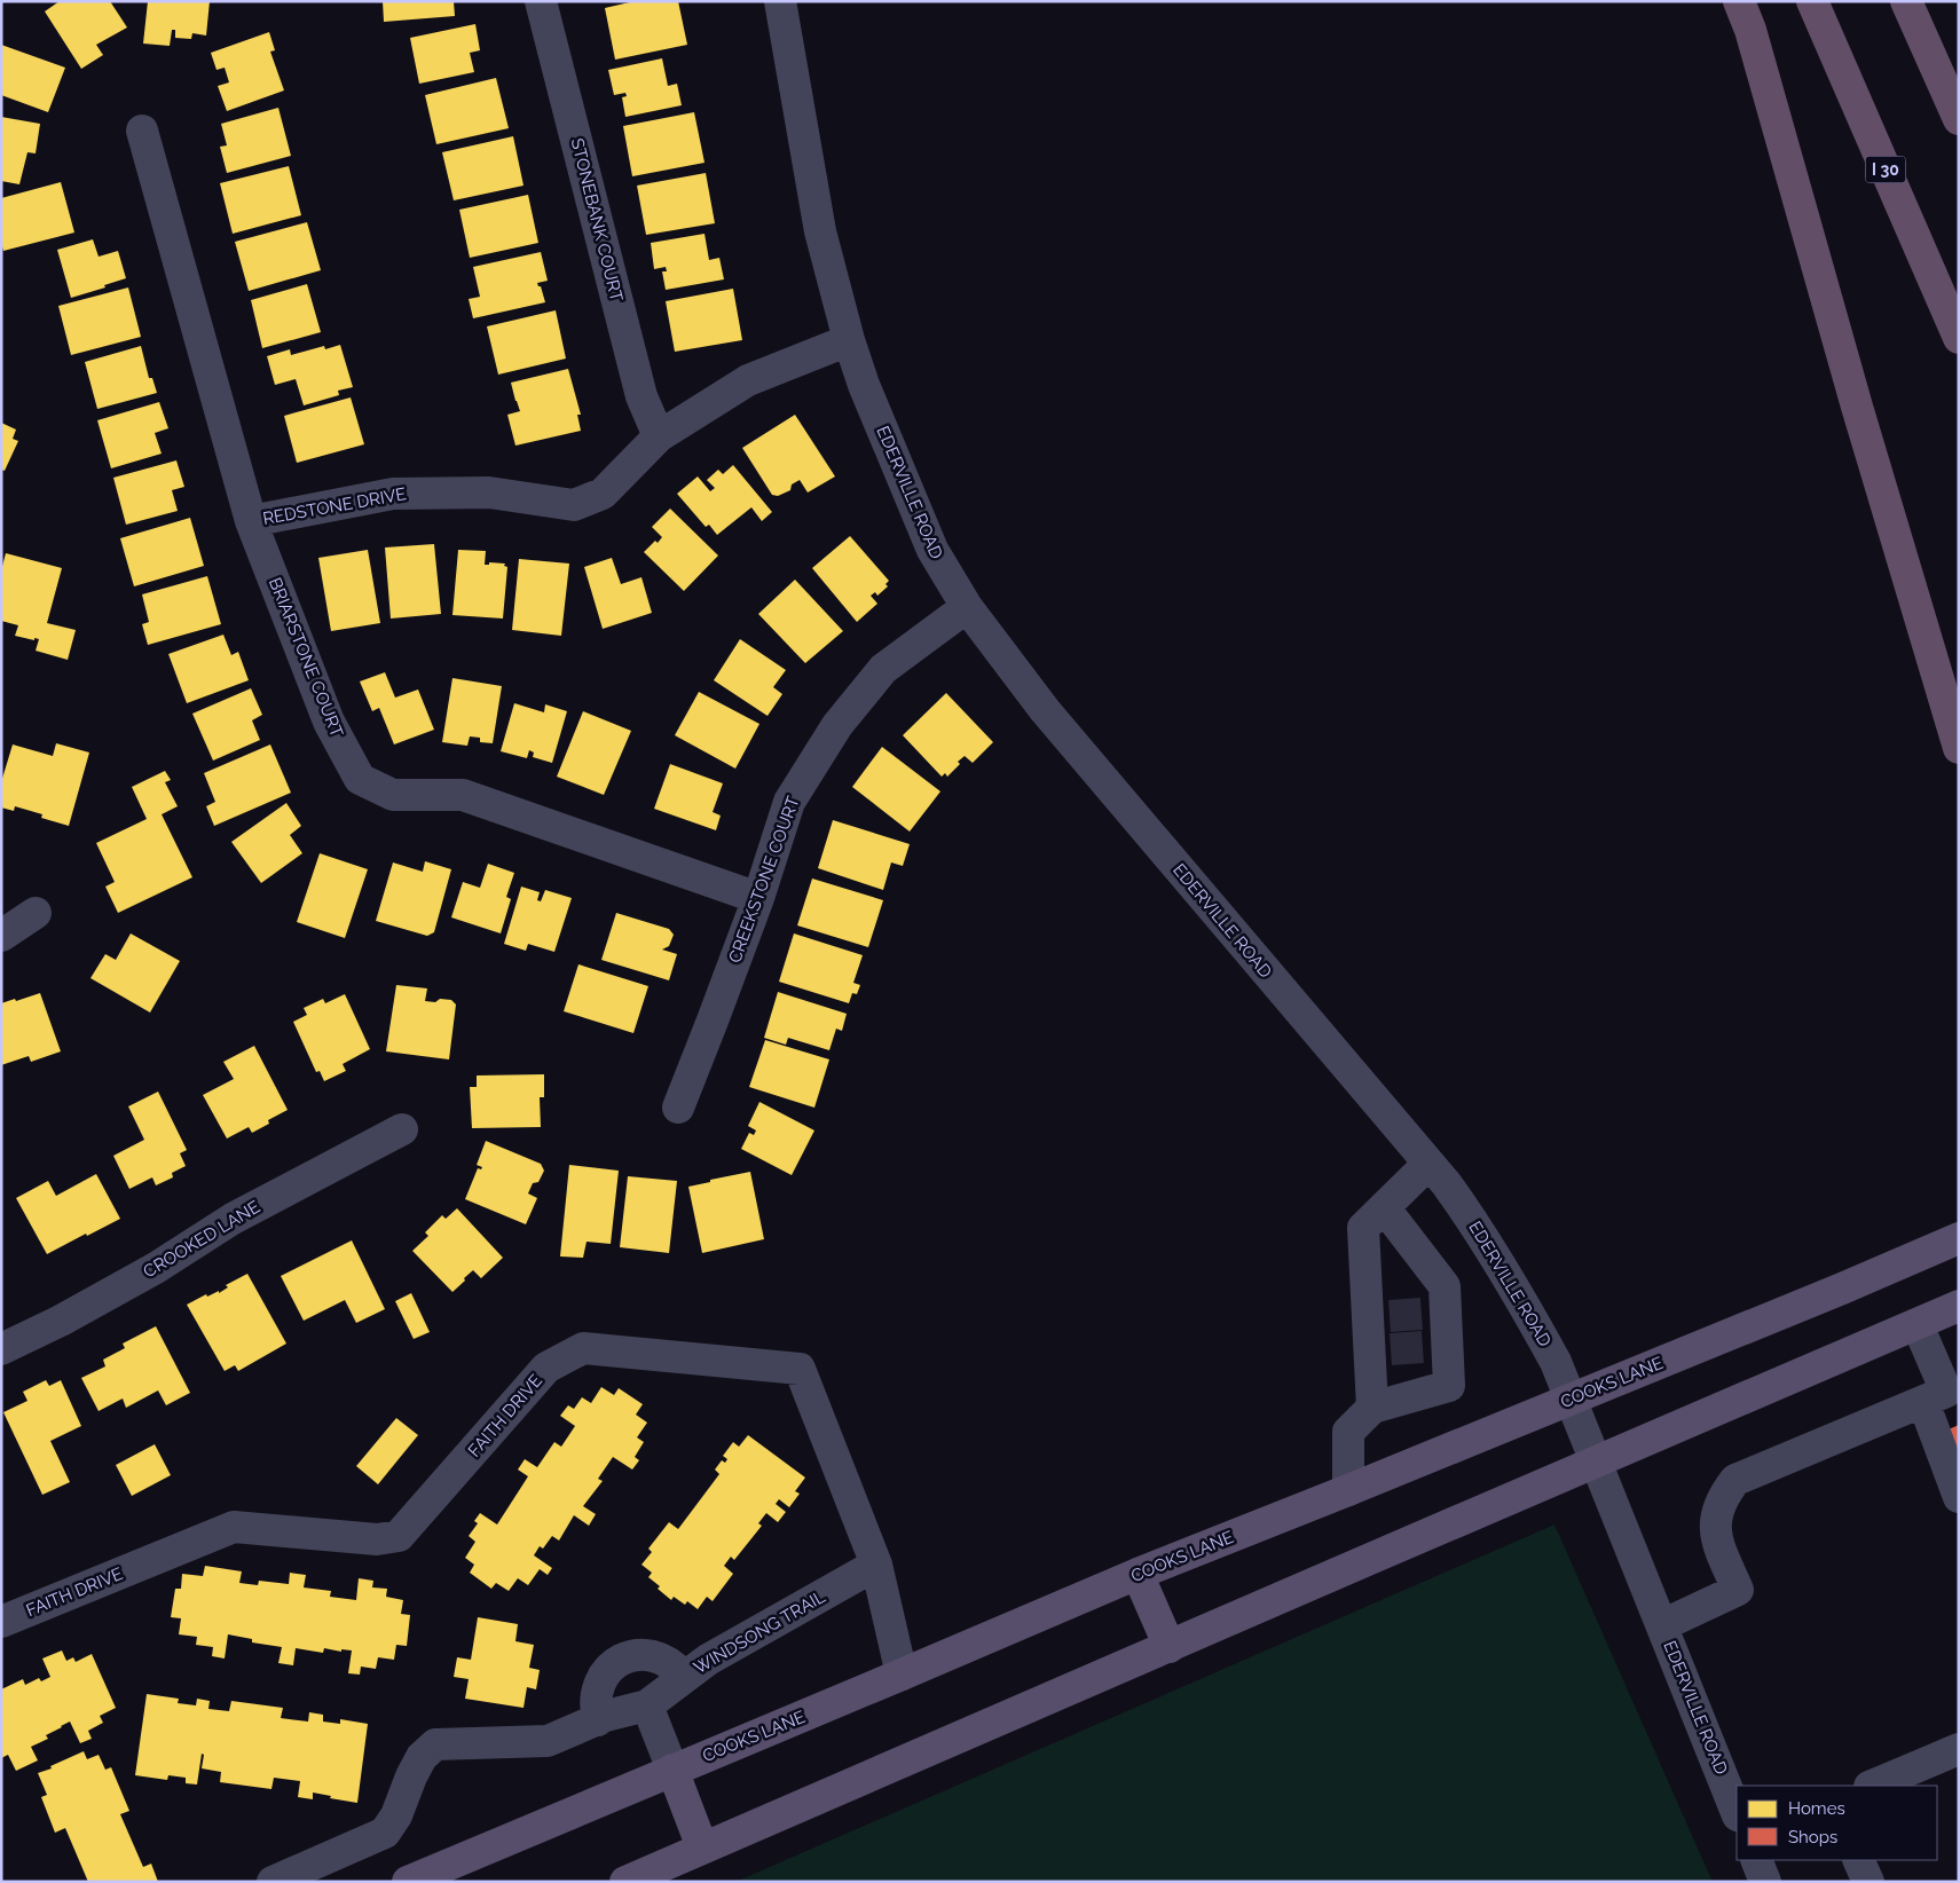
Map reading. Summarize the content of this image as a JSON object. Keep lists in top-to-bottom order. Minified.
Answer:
{"streets":{"highway":["I 30"],"main road":["COOKS LANE"],"street":["STONEBANK COURT","EDERVILLE ROAD","REDSTONE DRIVE","BRIARSTONE COURT","CREEKSTONE COURT","CROOKED LANE","FAITH DRIVE","WINDSONG TRAIL"]},"crossings":[["STONEBANK COURT","REDSTONE DRIVE"],["EDERVILLE ROAD","REDSTONE DRIVE"],["EDERVILLE ROAD","CREEKSTONE COURT"],["EDERVILLE ROAD","COOKS LANE"],["REDSTONE DRIVE","BRIARSTONE COURT"],["BRIARSTONE COURT","CREEKSTONE COURT"],["COOKS LANE","FAITH DRIVE"],["FAITH DRIVE","WINDSONG TRAIL"]],"legend":["Homes","Shops"]}
